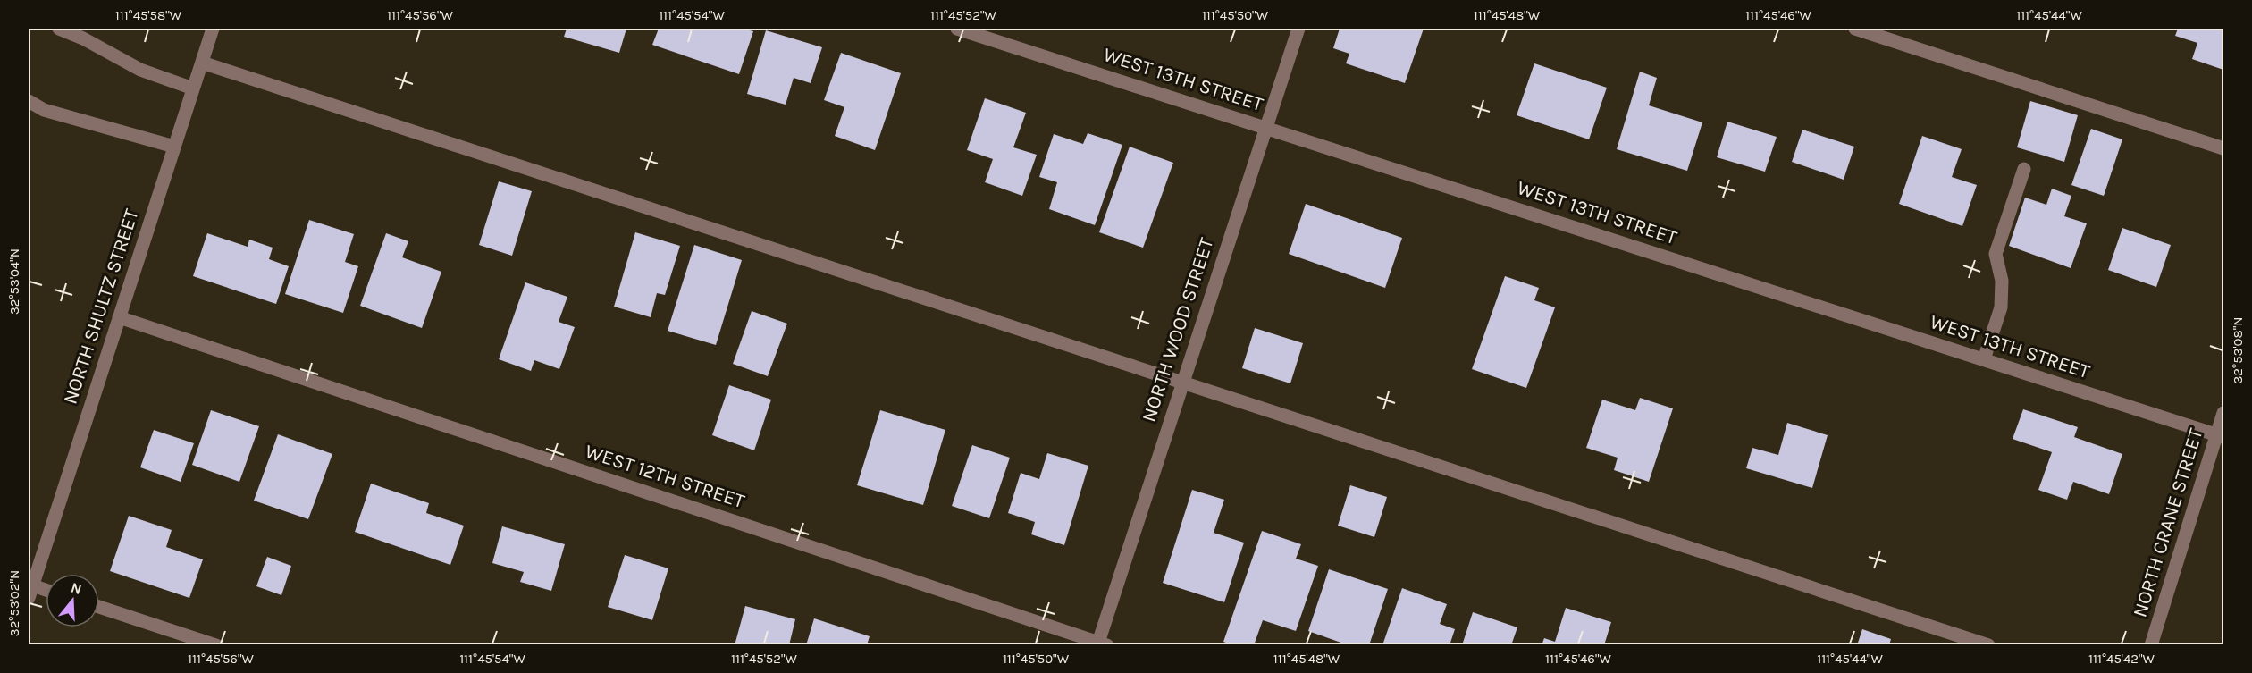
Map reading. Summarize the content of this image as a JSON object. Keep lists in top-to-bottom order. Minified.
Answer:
{"streets":{"street":["WEST 13TH STREET","NORTH SHULTZ STREET","NORTH WOOD STREET","WEST 12TH STREET","NORTH CRANE STREET"]},"crossings":[["WEST 13TH STREET","NORTH WOOD STREET"],["WEST 13TH STREET","NORTH CRANE STREET"],["NORTH SHULTZ STREET","WEST 12TH STREET"],["NORTH WOOD STREET","WEST 12TH STREET"]],"north":"top","coordinates":["111°45'58\"W","111°45'56\"W","111°45'54\"W","111°45'52\"W","111°45'50\"W","111°45'48\"W","111°45'46\"W","111°45'44\"W","32°53'04\"N","32°53'08\"N","32°53'02\"N","111°45'42\"W"]}
